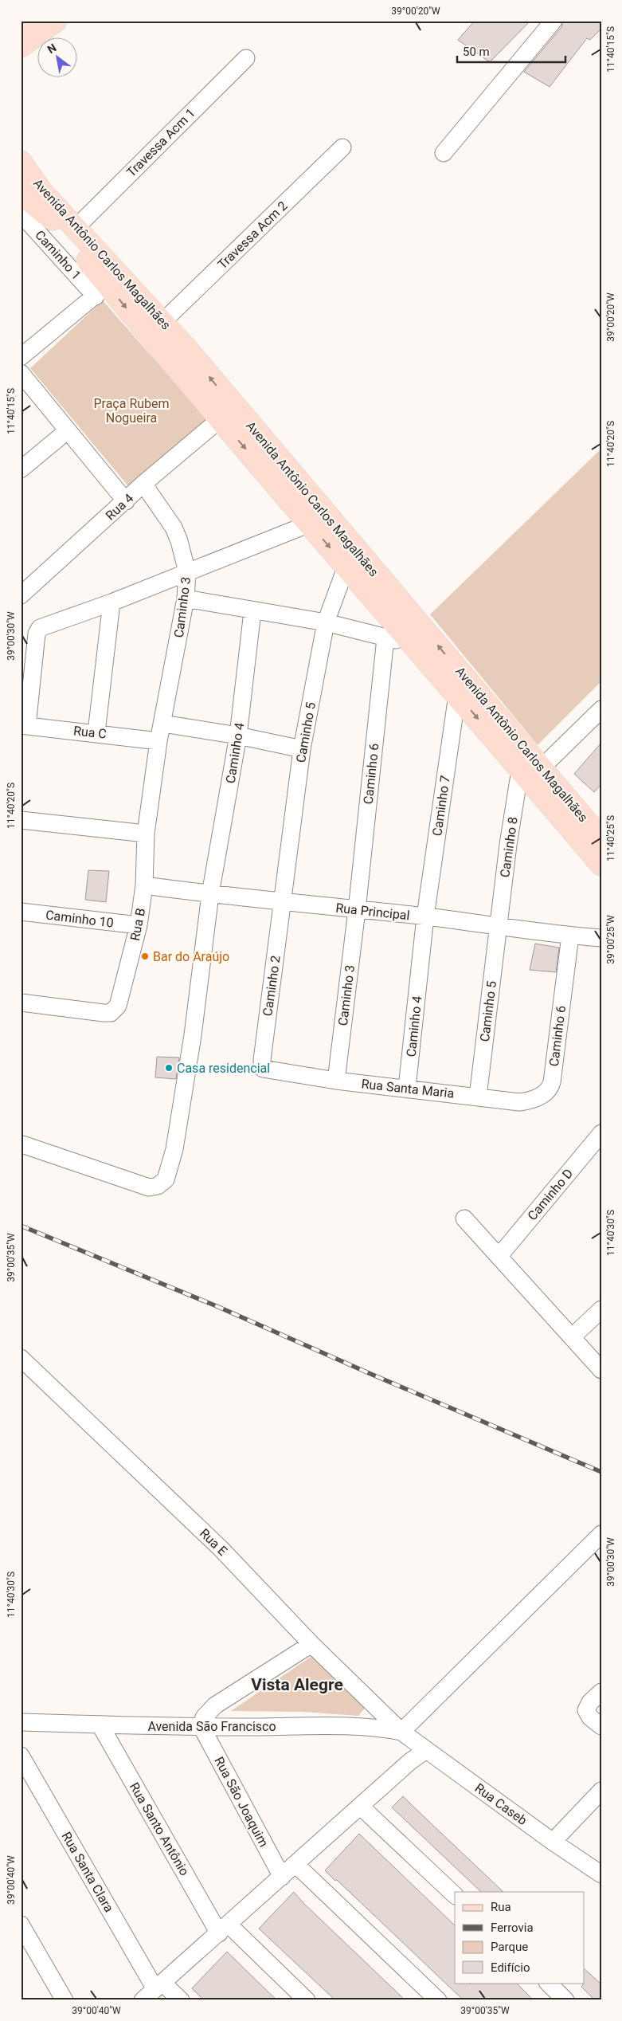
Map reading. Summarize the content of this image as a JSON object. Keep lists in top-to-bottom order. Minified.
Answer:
{"streets":{"main road":["Avenida Antônio Carlos Magalhães"],"street":["Travessa Acm 1","Travessa Acm 2","Caminho 1","Rua 4","Caminho 3","Rua C","Caminho 5","Caminho 4","Caminho 6","Caminho 7","Caminho 8","Rua Principal","Caminho 10","Rua B","Caminho 2","Rua Santa Maria","Caminho D","Rua E","Avenida São Francisco","Rua São Joaquim","Rua Caseb","Rua Santo Antônio","Rua Santa Clara"]},"crossings":[["Travessa Acm 1","Avenida Antônio Carlos Magalhães"],["Travessa Acm 2","Avenida Antônio Carlos Magalhães"],["Avenida Antônio Carlos Magalhães","Caminho 1"],["Avenida Antônio Carlos Magalhães","Rua 4"],["Avenida Antônio Carlos Magalhães","Caminho 5"],["Avenida Antônio Carlos Magalhães","Caminho 7"],["Avenida Antônio Carlos Magalhães","Caminho 8"],["Rua 4","Caminho 3"],["Caminho 3","Rua C"],["Caminho 3","Caminho 6"],["Caminho 3","Rua Principal"],["Caminho 3","Rua B"],["Caminho 3","Rua Santa Maria"],["Rua C","Rua B"],["Caminho 5","Caminho 8"],["Caminho 5","Rua Principal"],["Caminho 5","Caminho 2"],["Caminho 5","Rua Santa Maria"],["Caminho 4","Caminho 7"],["Caminho 4","Rua Principal"],["Caminho 4","Rua Santa Maria"],["Caminho 6","Rua Principal"],["Caminho 6","Rua Santa Maria"],["Caminho 7","Rua Principal"],["Caminho 8","Rua Principal"],["Rua Principal","Rua B"],["Rua Principal","Caminho 2"],["Caminho 10","Rua B"],["Caminho 2","Rua Santa Maria"],["Rua E","Avenida São Francisco"],["Rua E","Rua Caseb"],["Avenida São Francisco","Rua São Joaquim"],["Avenida São Francisco","Rua Caseb"],["Avenida São Francisco","Rua Santo Antônio"]],"districts":["Vista Alegre"],"parks":["Praça Rubem Nogueira"],"places":["Bar do Araújo","Casa residencial"],"legend":["Rua","Ferrovia","Parque","Edifício"],"scale_bar":"50 m","north":"top left","coordinates":["39°00'20\"W","11°40'15\"S","11°40'20\"S","39°00'30\"W","11°40'25\"S","39°00'25\"W","11°40'30\"S","39°00'35\"W","39°00'40\"W"]}
